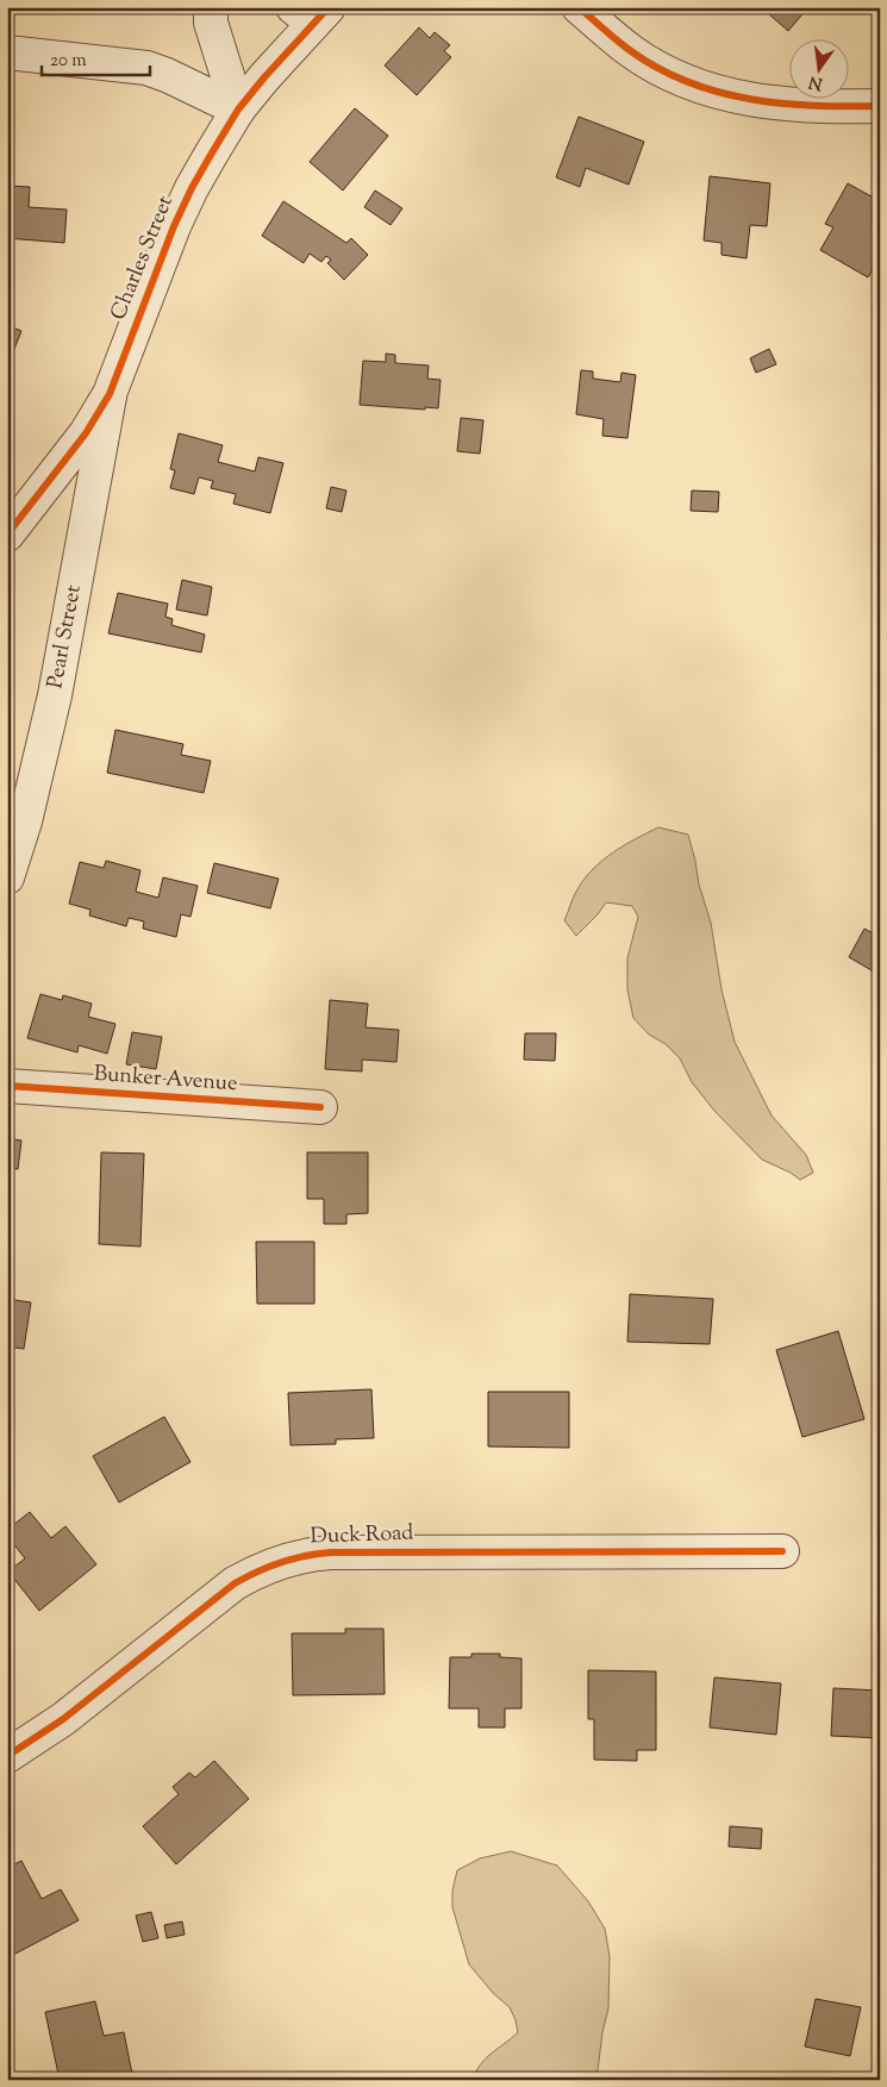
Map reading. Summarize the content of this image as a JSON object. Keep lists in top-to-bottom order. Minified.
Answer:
{"streets":{"street":["Charles Street","Pearl Street","Bunker Avenue","Duck Road"]},"crossings":[["Charles Street","Pearl Street"]],"scale_bar":"20 m","north":"bottom"}
